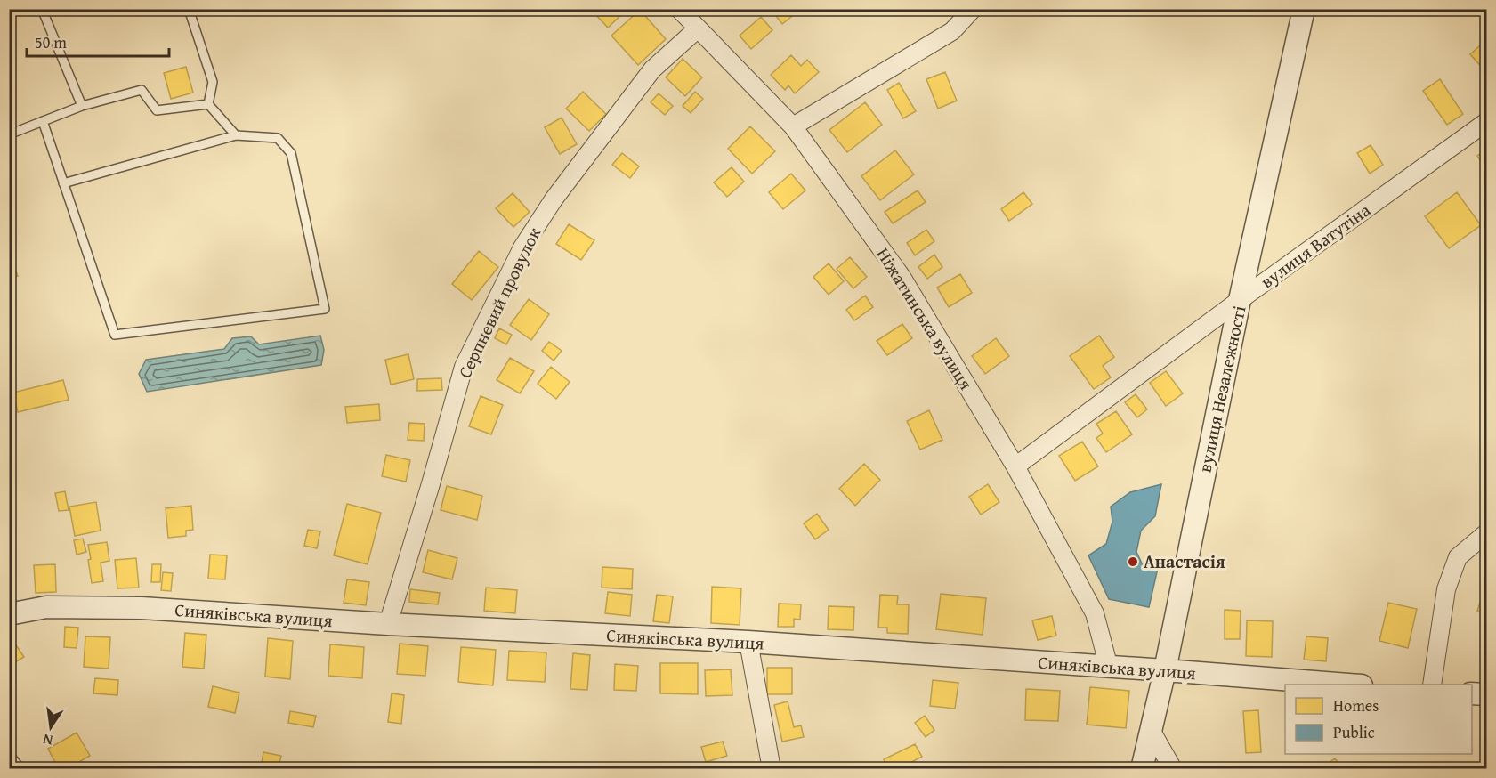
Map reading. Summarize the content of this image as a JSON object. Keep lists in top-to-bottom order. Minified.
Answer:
{"streets":{"street":["вулиця Ватутіна","Серпневий провулок","Ніжатинська вулиця","вулиця Незалежності","Синяківська вулиця"]},"crossings":[["вулиця Ватутіна","Ніжатинська вулиця"],["вулиця Ватутіна","вулиця Незалежності"],["Серпневий провулок","Ніжатинська вулиця"],["Серпневий провулок","Синяківська вулиця"],["Ніжатинська вулиця","Синяківська вулиця"],["вулиця Незалежності","Синяківська вулиця"]],"places":["Анастасія"],"legend":["Homes","Public"],"scale_bar":"50 m","north":"bottom"}
